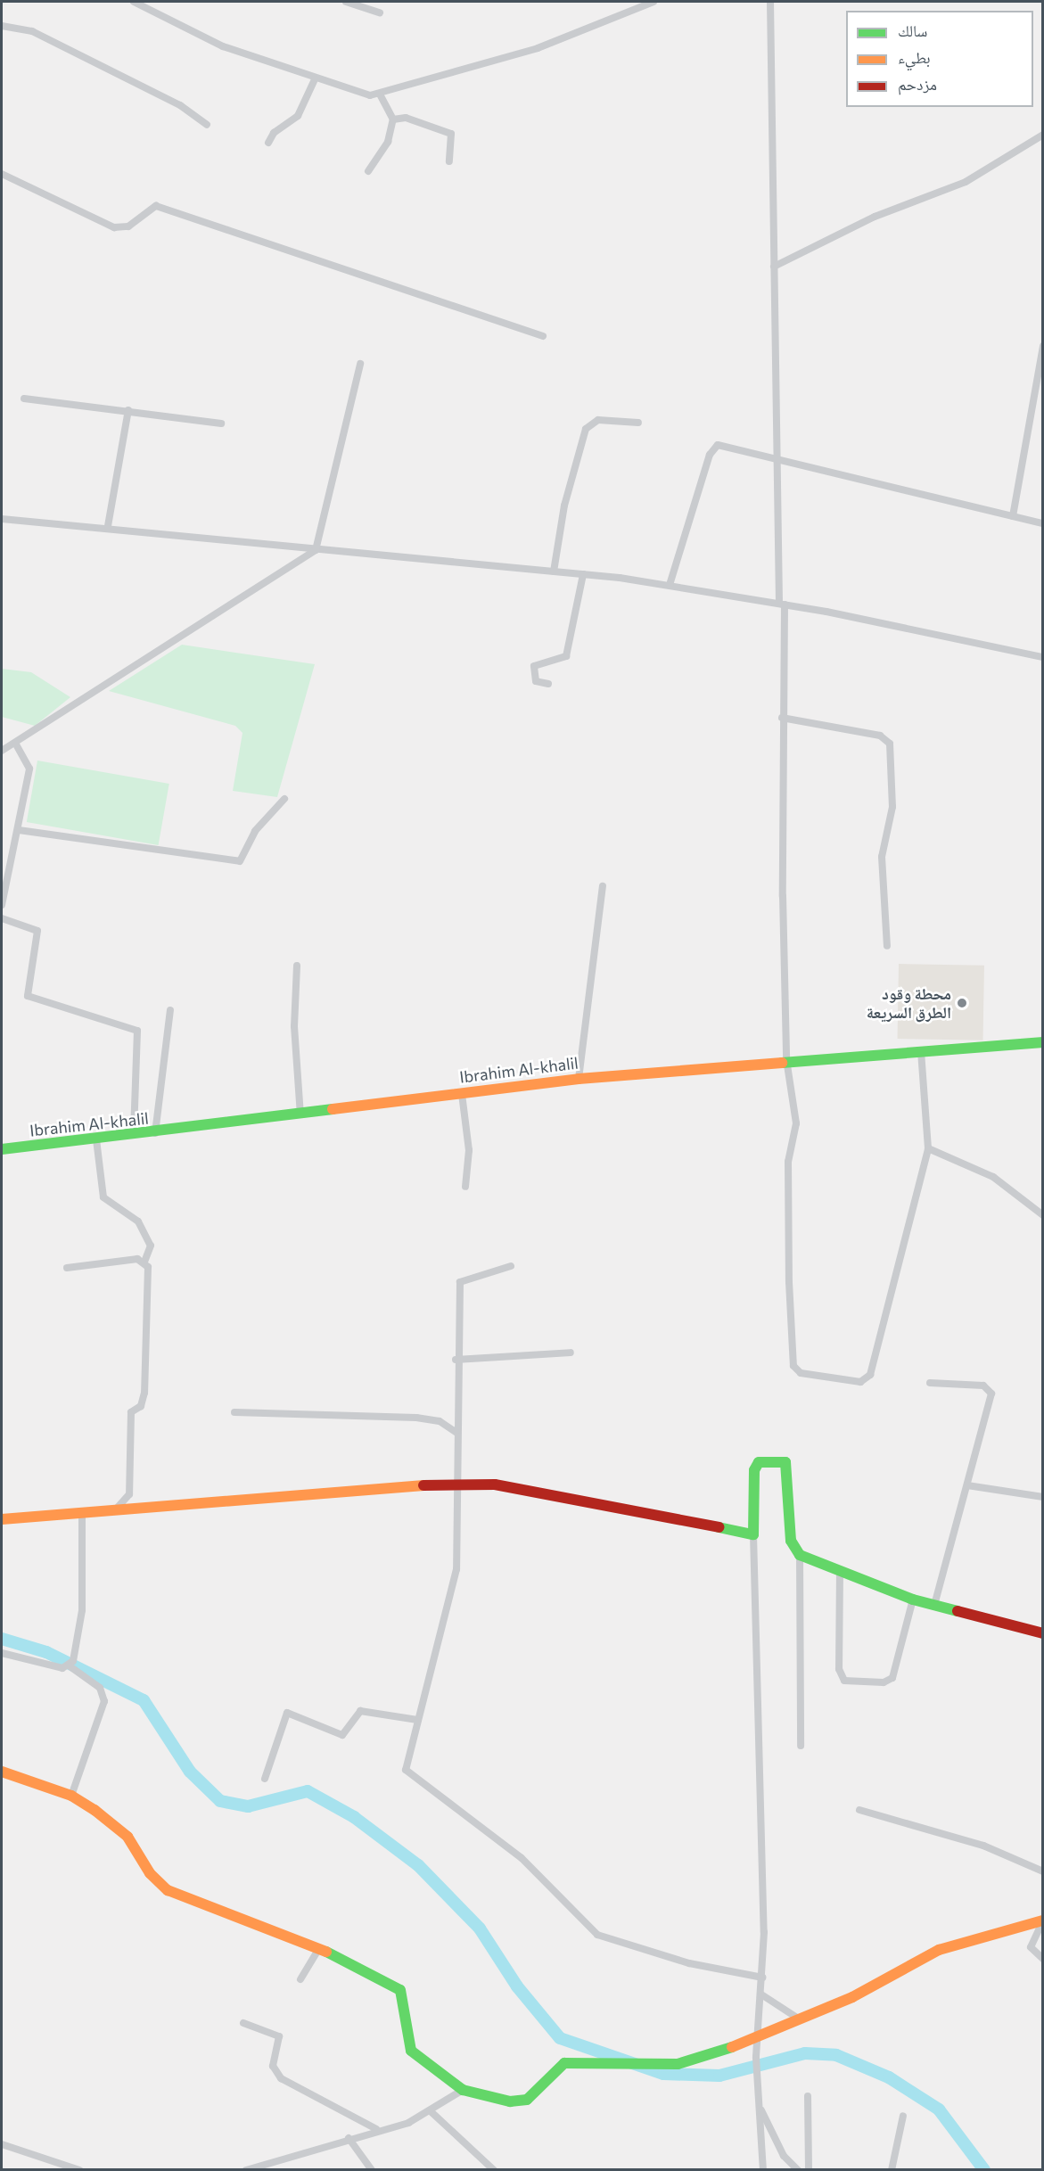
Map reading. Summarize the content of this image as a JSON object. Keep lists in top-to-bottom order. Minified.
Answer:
{"streets":{"street":["Ibrahim Al-khalil"]},"places":["محطة وقود الطرق السريعة"],"legend":["سالك","بطيء","مزدحم"]}
